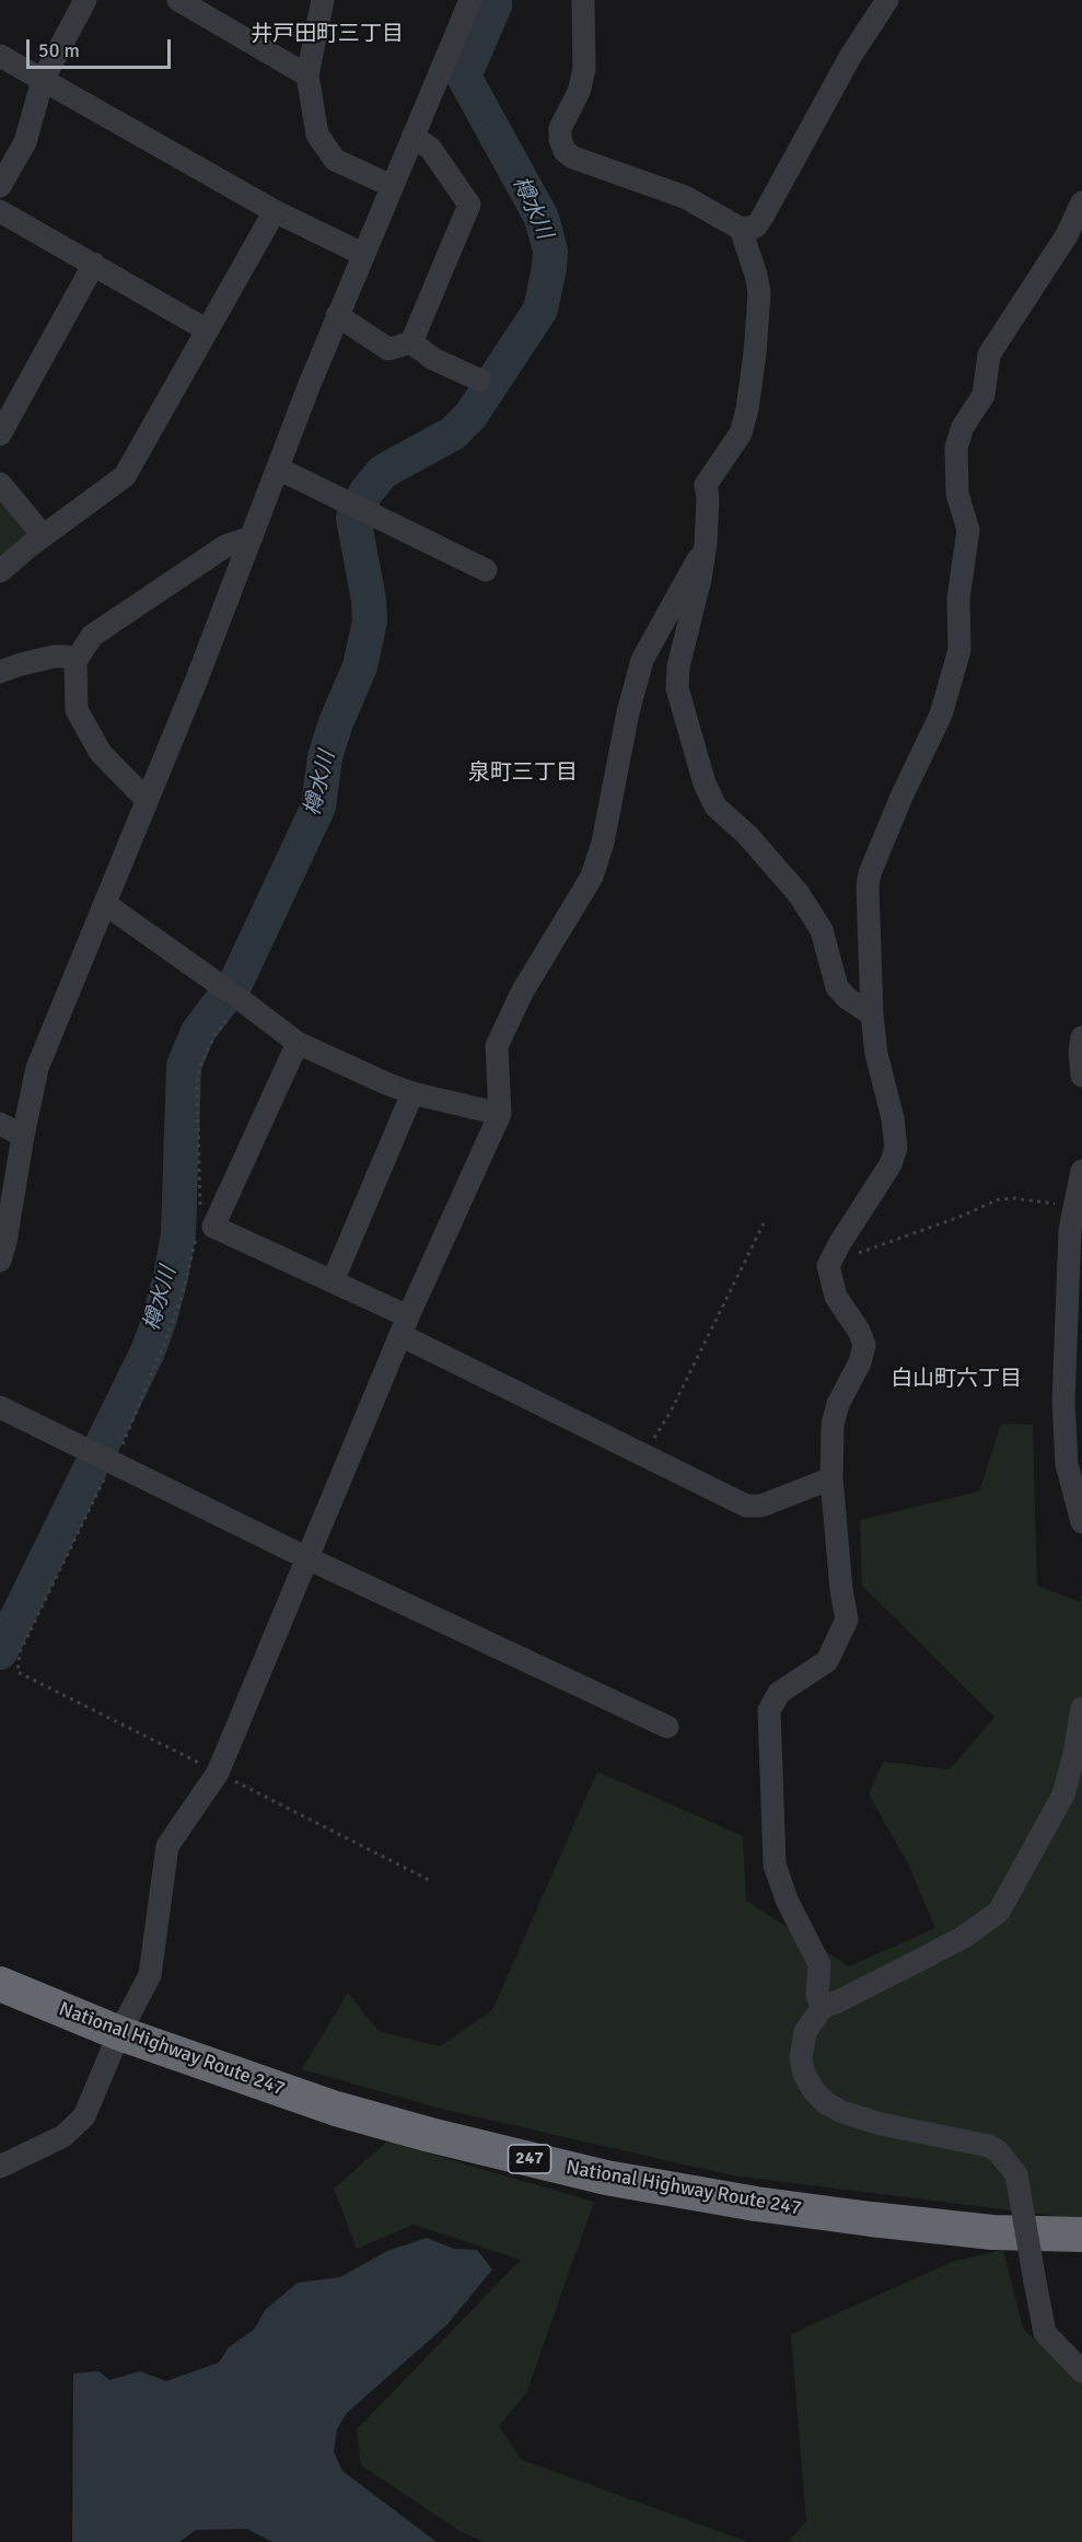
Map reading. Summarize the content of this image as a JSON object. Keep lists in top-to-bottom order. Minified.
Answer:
{"streets":{"highway":["National Highway Route 247","247"]},"districts":["井戸田町三丁目","泉町三丁目","白山町六丁目"],"water":["樽水川"],"scale_bar":"50 m"}
